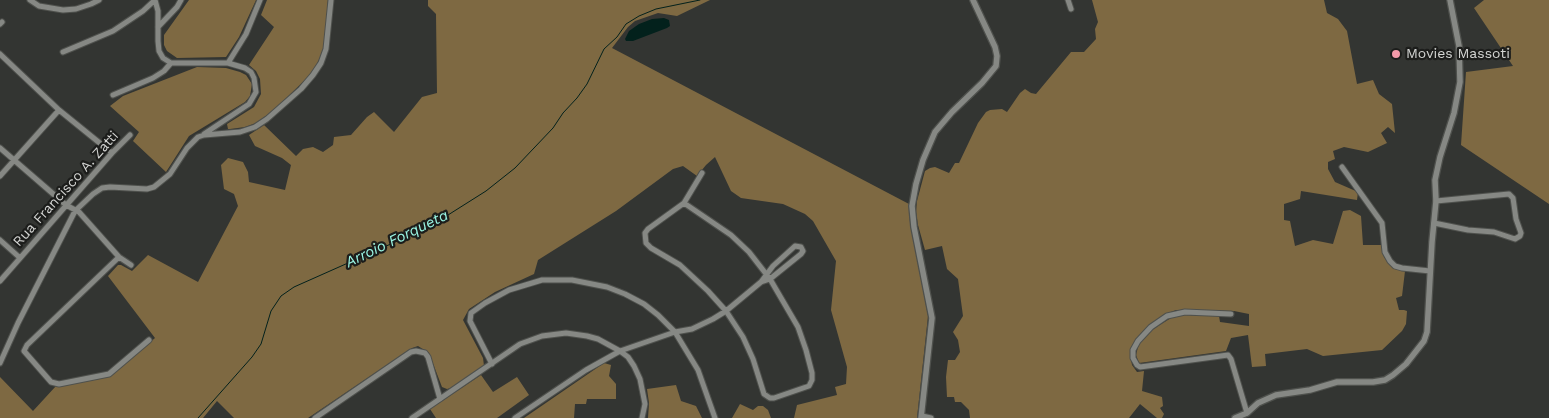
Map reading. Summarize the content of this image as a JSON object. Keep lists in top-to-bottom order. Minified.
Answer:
{"streets":{"street":["Rua Francisco A. Zatti"]},"water":["Arroio Forqueta"],"places":["Movies Massoti"]}
